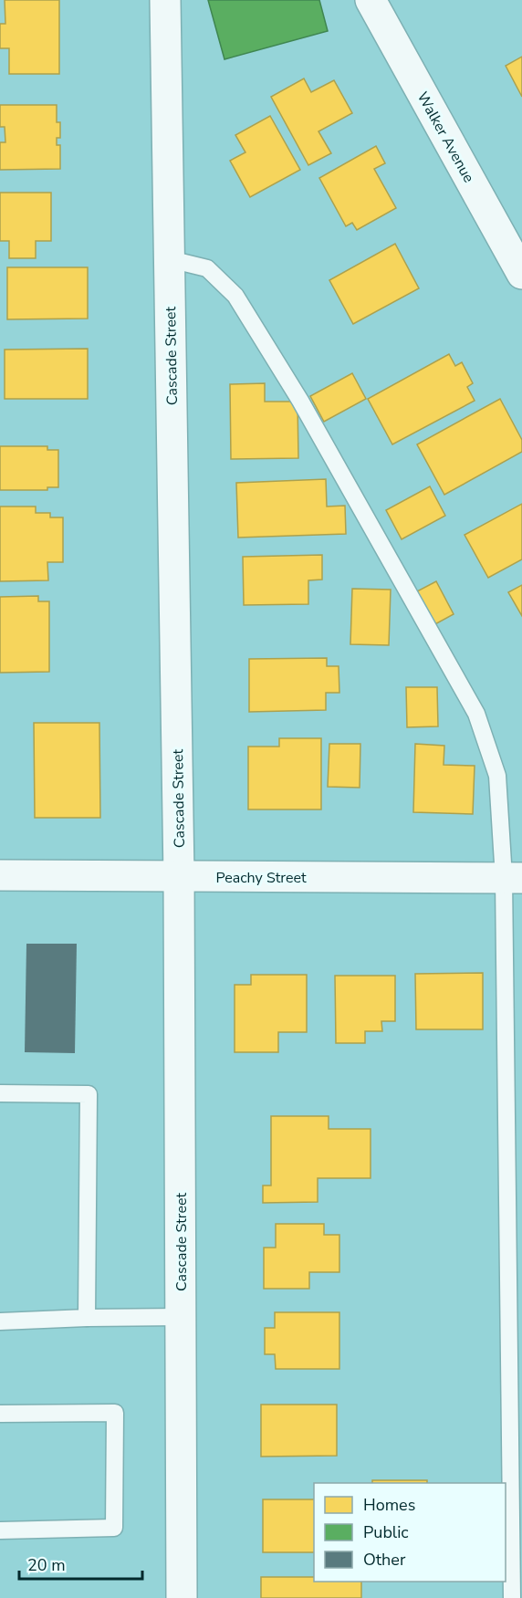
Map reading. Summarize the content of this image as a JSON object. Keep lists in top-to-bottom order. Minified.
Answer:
{"streets":{"street":["Walker Avenue","Cascade Street","Peachy Street"]},"crossings":[["Cascade Street","Peachy Street"]],"legend":["Homes","Public","Other"],"scale_bar":"20 m"}
